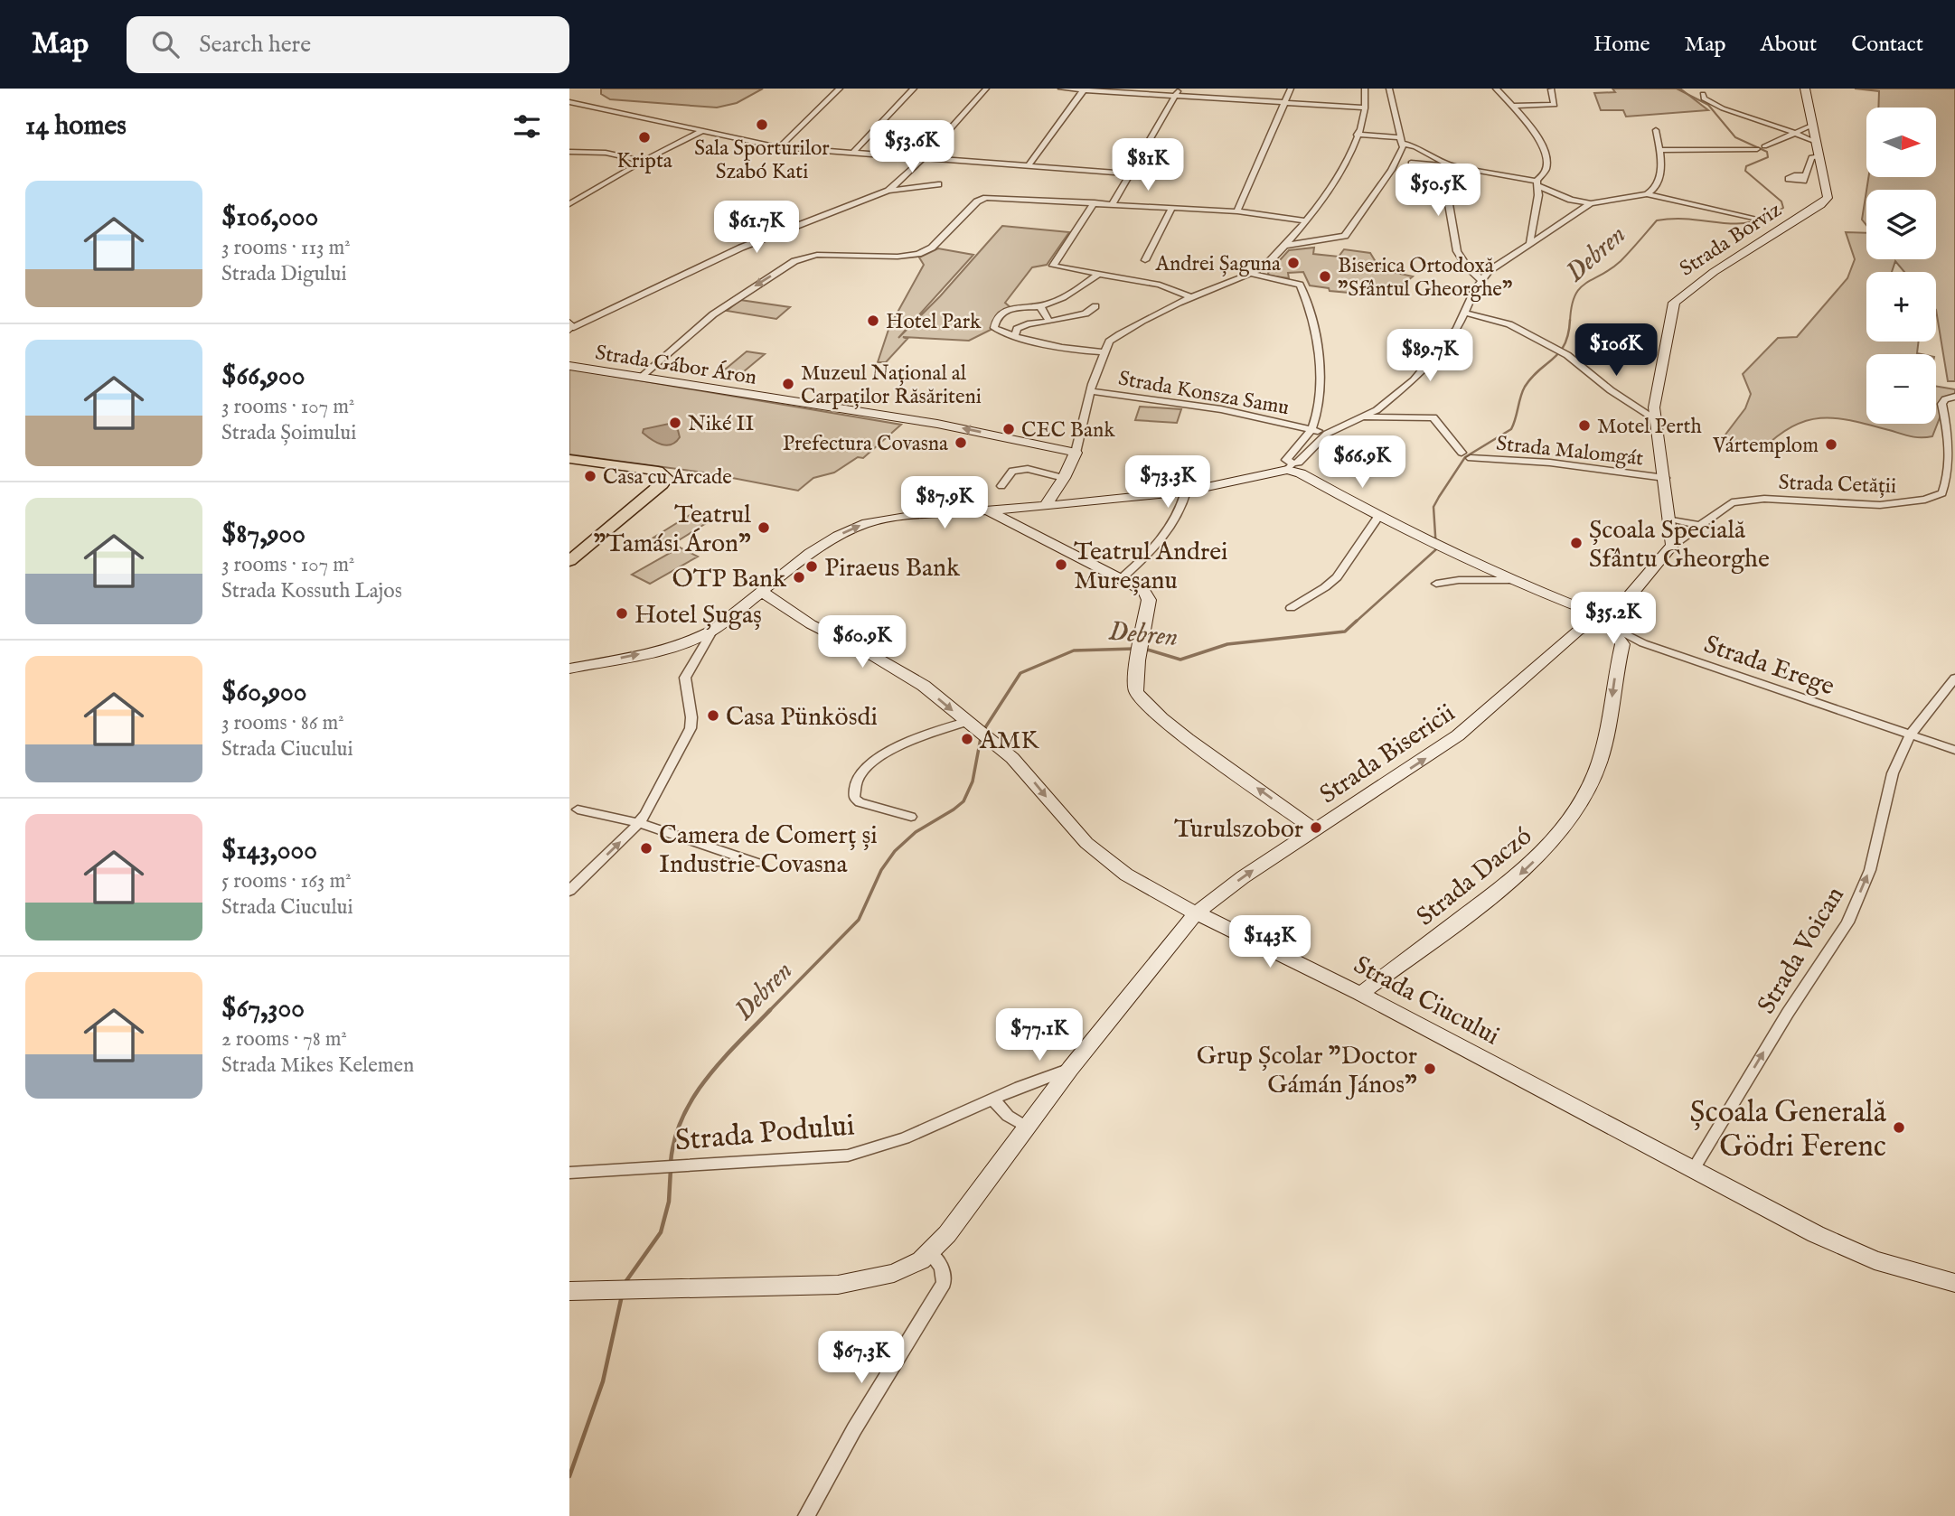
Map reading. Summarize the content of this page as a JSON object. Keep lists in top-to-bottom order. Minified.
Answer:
{"streets":{"main road":["Strada Borviz","Strada Gábor Áron","Strada Bisericii","Strada Daczó","Strada Ciucului"],"street":["Strada Konsza Samu","Strada Malomgát","Strada Cetății","Strada Erege","Strada Voican","Strada Podului"]},"crossings":[["Strada Borviz","Strada Malomgát"],["Strada Borviz","Strada Cetății"],["Strada Erege","Strada Bisericii"],["Strada Erege","Strada Daczó"],["Strada Erege","Strada Voican"],["Strada Bisericii","Strada Daczó"],["Strada Bisericii","Strada Ciucului"],["Strada Bisericii","Strada Podului"],["Strada Daczó","Strada Ciucului"],["Strada Voican","Strada Ciucului"]],"one_way":["Strada Bisericii","Strada Daczó","Strada Voican","Strada Ciucului"],"water":["Debren"],"places":["Sala Sporturilor Szabó Kati","Kripta","Andrei Șaguna","Biserica Ortodoxă \"Sfântul Gheorghe\"","Hotel Park","Muzeul Național al Carpaților Răsăriteni","Niké II","Motel Perth","CEC Bank","Prefectura Covasna","Vártemplom","Casa cu Arcade","Teatrul \"Tamási Áron\"","Școala Specială Sfântu Gheorghe","Teatrul Andrei Mureșanu","Piraeus Bank","OTP Bank","Hotel Șugaș","Casa Pünkösdi","AMK","Turulszobor","Camera de Comerț și Industrie Covasna","Grup Școlar \"Doctor Gámán János\"","Școala Generală Gödri Ferenc"],"north":"right","page":{"header":"Map","search":"Search here","nav":["Home","Map","About","Contact"],"heading":"14 homes","map_buttons":["+","−"],"price":["$53.6K","$81K","$50.5K","$61.7K","$106K","$89.7K","$66.9K","$73.3K","$87.9K","$35.2K","$60.9K","$143K","$77.1K","$67.3K"],"list":[{"name":"$106,000","note":"3 rooms · 113 m² · Strada Digului"},{"name":"$66,900","note":"3 rooms · 107 m² · Strada Șoimului"},{"name":"$87,900","note":"3 rooms · 107 m² · Strada Kossuth Lajos"},{"name":"$60,900","note":"3 rooms · 86 m² · Strada Ciucului"},{"name":"$143,000","note":"5 rooms · 163 m² · Strada Ciucului"},{"name":"$67,300","note":"2 rooms · 78 m² · Strada Mikes Kelemen"}]}}
